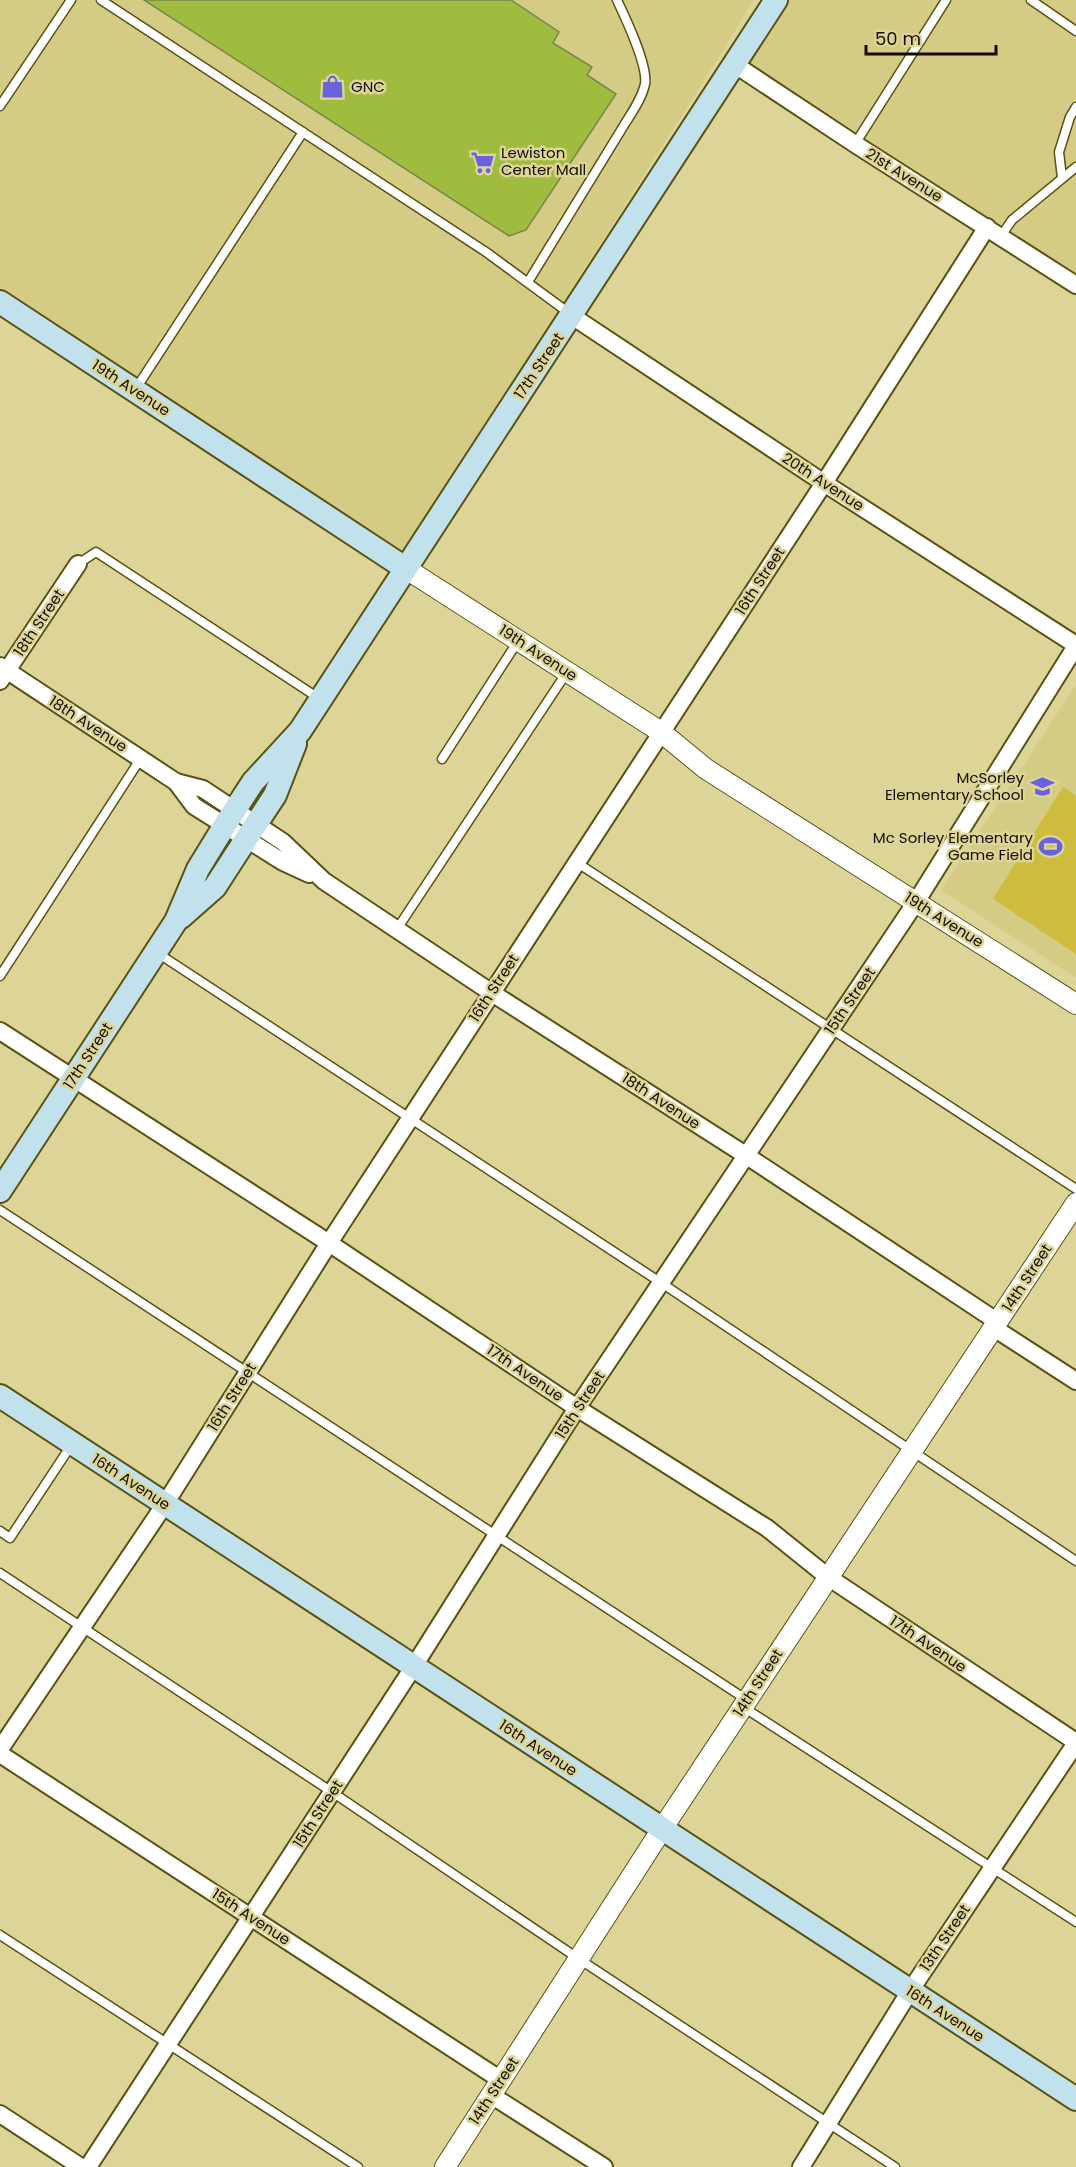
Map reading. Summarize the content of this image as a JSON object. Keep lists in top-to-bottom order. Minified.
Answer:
{"streets":{"main road":["17th Street","19th Avenue","16th Avenue"],"street":["21st Avenue","20th Avenue","16th Street","18th Street","18th Avenue","15th Street","14th Street","17th Avenue","15th Avenue","13th Street"]},"crossings":[["21st Avenue","17th Street"],["21st Avenue","16th Street"],["17th Street","19th Avenue"],["17th Street","20th Avenue"],["17th Street","18th Avenue"],["17th Street","17th Avenue"],["19th Avenue","16th Street"],["19th Avenue","15th Street"],["20th Avenue","16th Street"],["20th Avenue","15th Street"],["16th Street","18th Avenue"],["16th Street","17th Avenue"],["16th Street","16th Avenue"],["18th Street","18th Avenue"],["18th Avenue","15th Street"],["18th Avenue","14th Street"],["15th Street","17th Avenue"],["15th Street","16th Avenue"],["15th Street","15th Avenue"],["14th Street","17th Avenue"],["14th Street","16th Avenue"],["14th Street","15th Avenue"],["17th Avenue","13th Street"],["16th Avenue","13th Street"]],"places":{"shop":["GNC"],"supermarket":["Lewiston Center Mall"],"school or university":["McSorley Elementary School"],"sports":["Mc Sorley Elementary Game Field"]},"scale_bar":"50 m"}
